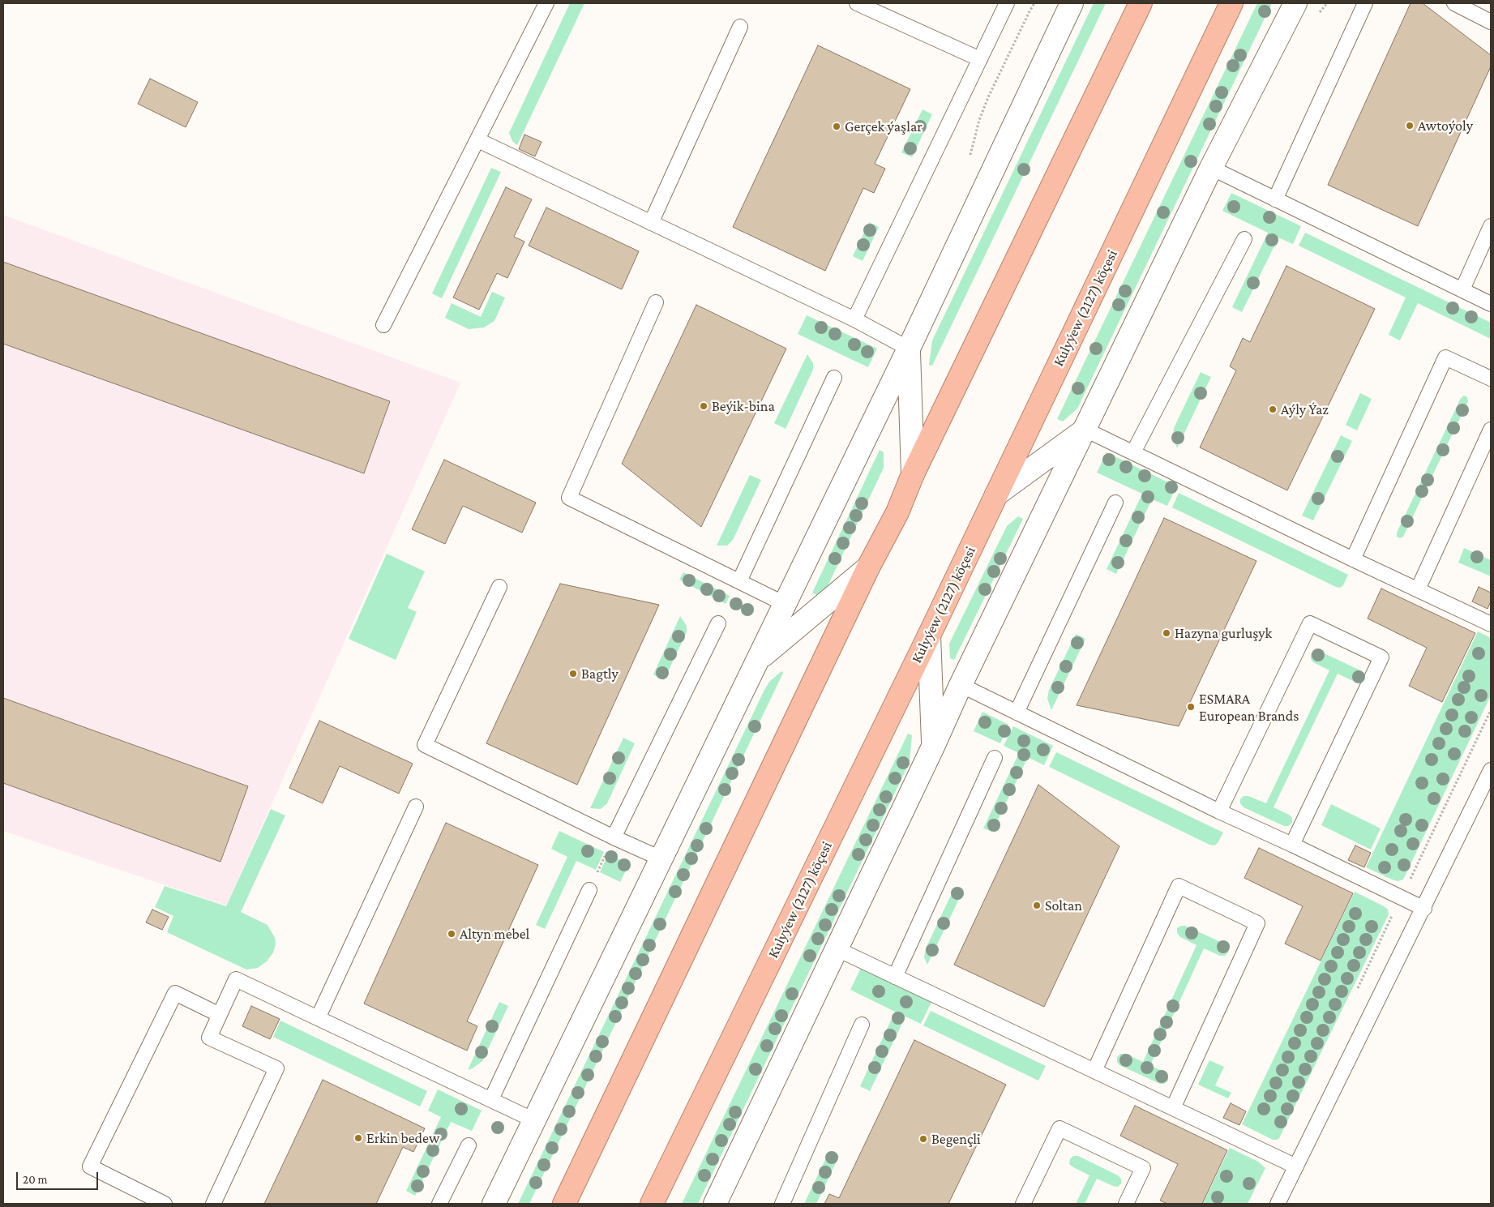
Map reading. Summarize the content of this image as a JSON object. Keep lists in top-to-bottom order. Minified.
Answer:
{"streets":{"highway":["Kulyýew (2127) köçesi"]},"places":["Awtoýoly","Gerçek ýaşlar","Beýik-bina","Aýly Ýaz","Hazyna gurluşyk","Bagtly","ESMARA European Brands","Soltan","Altyn mebel","Erkin bedew","Begençli"],"scale_bar":"20 m"}
